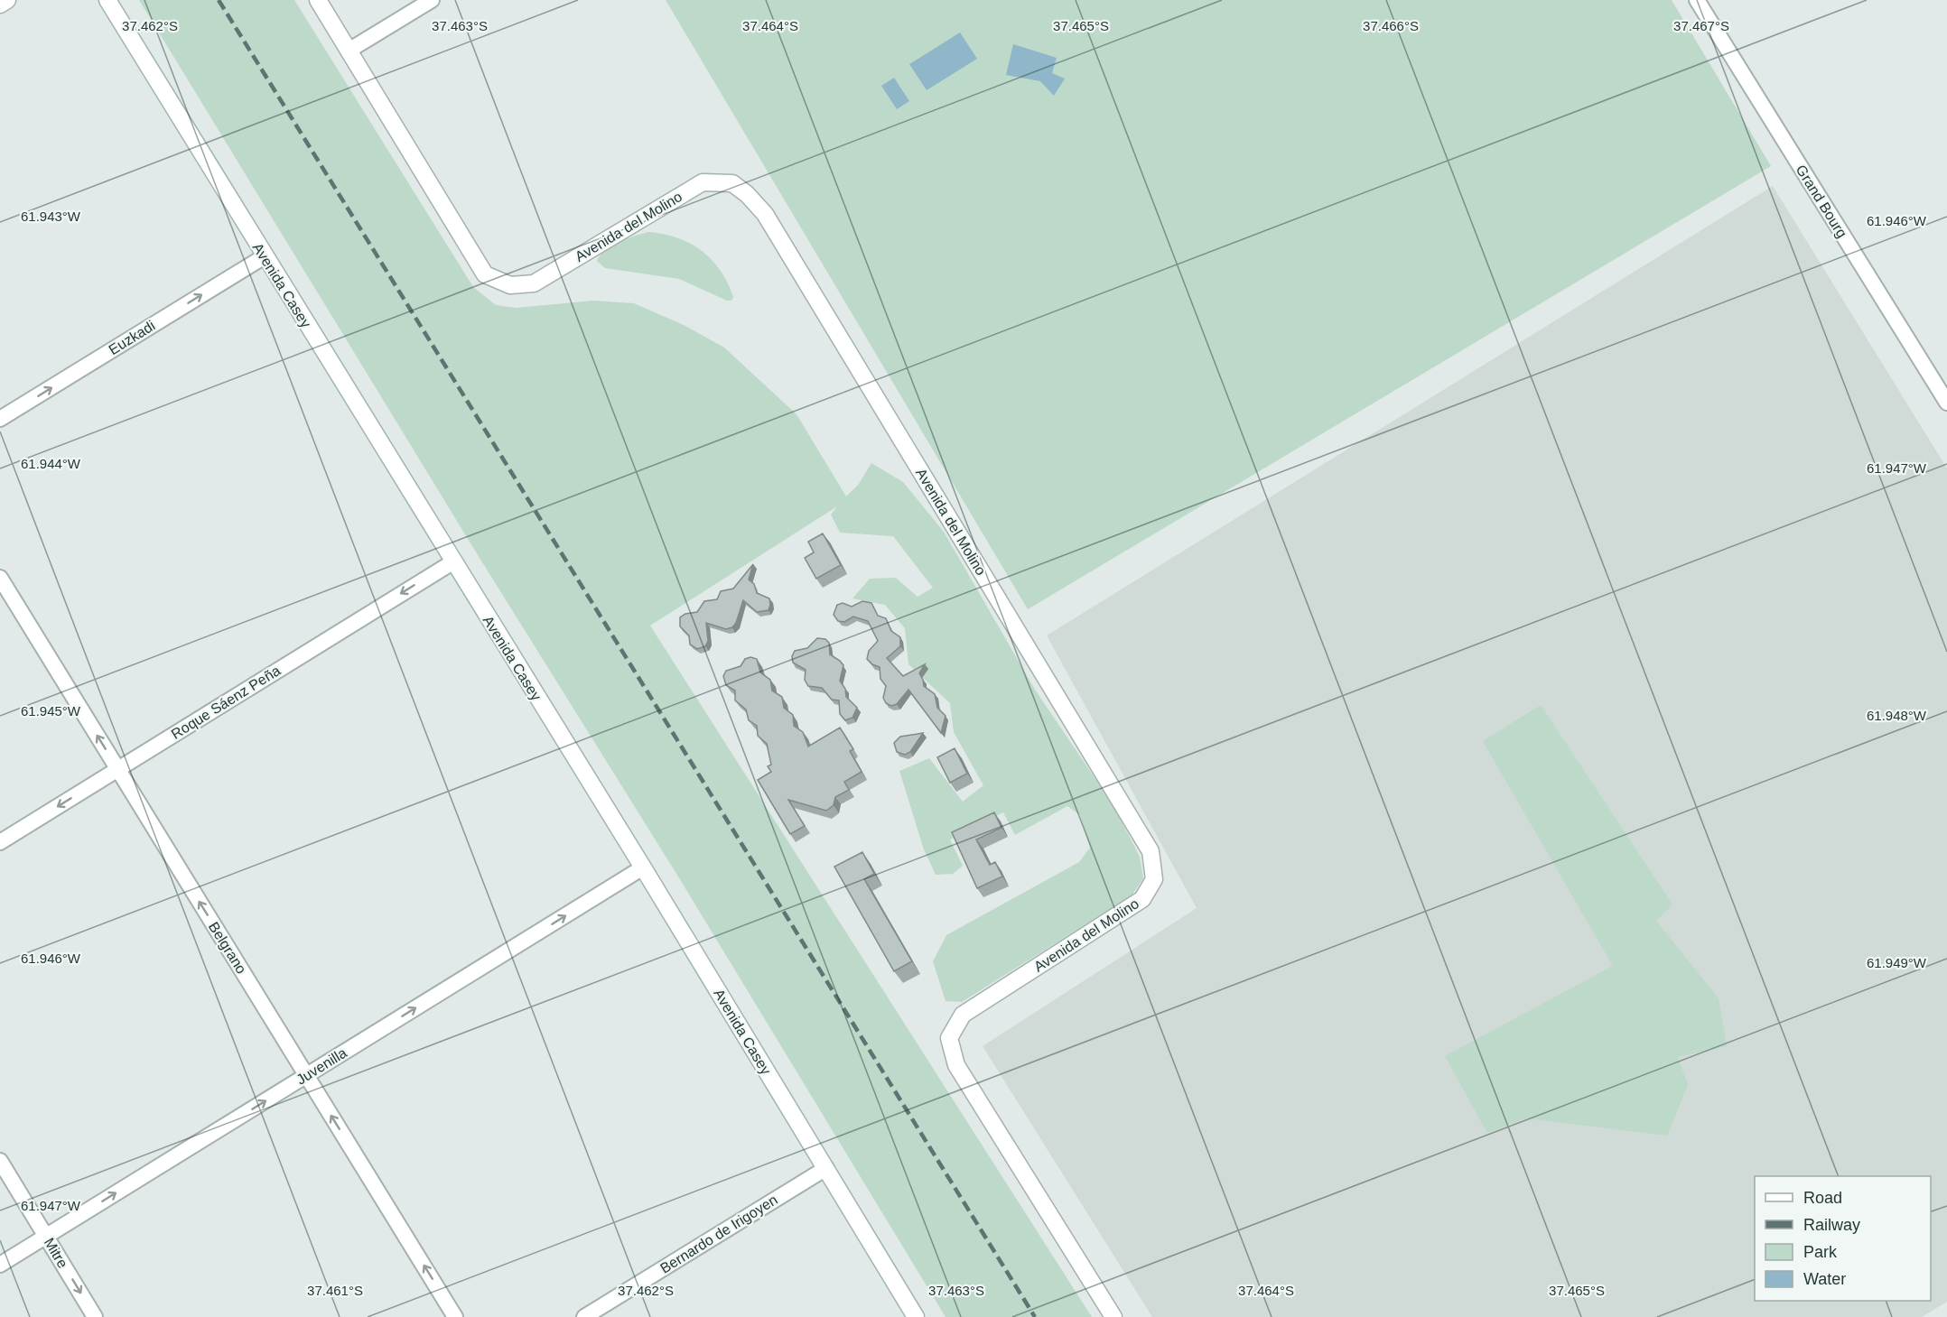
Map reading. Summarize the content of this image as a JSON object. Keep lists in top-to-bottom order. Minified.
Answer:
{"streets":{"street":["Grand Bourg","Avenida del Molino","Avenida Casey","Euzkadi","Roque Sáenz Peña","Belgrano","Juvenilla","Bernardo de Irigoyen","Mitre"]},"crossings":[["Avenida Casey","Euzkadi"],["Avenida Casey","Roque Sáenz Peña"],["Avenida Casey","Juvenilla"],["Avenida Casey","Bernardo de Irigoyen"],["Roque Sáenz Peña","Belgrano"],["Belgrano","Juvenilla"],["Juvenilla","Mitre"]],"one_way":["Euzkadi","Roque Sáenz Peña","Belgrano","Juvenilla","Mitre"],"legend":["Road","Railway","Park","Water"],"coordinates":["37.462°S","37.463°S","37.464°S","37.465°S","37.466°S","37.467°S","61.943°W","61.946°W","61.944°W","61.947°W","61.945°W","61.948°W","61.949°W","37.461°S"]}
